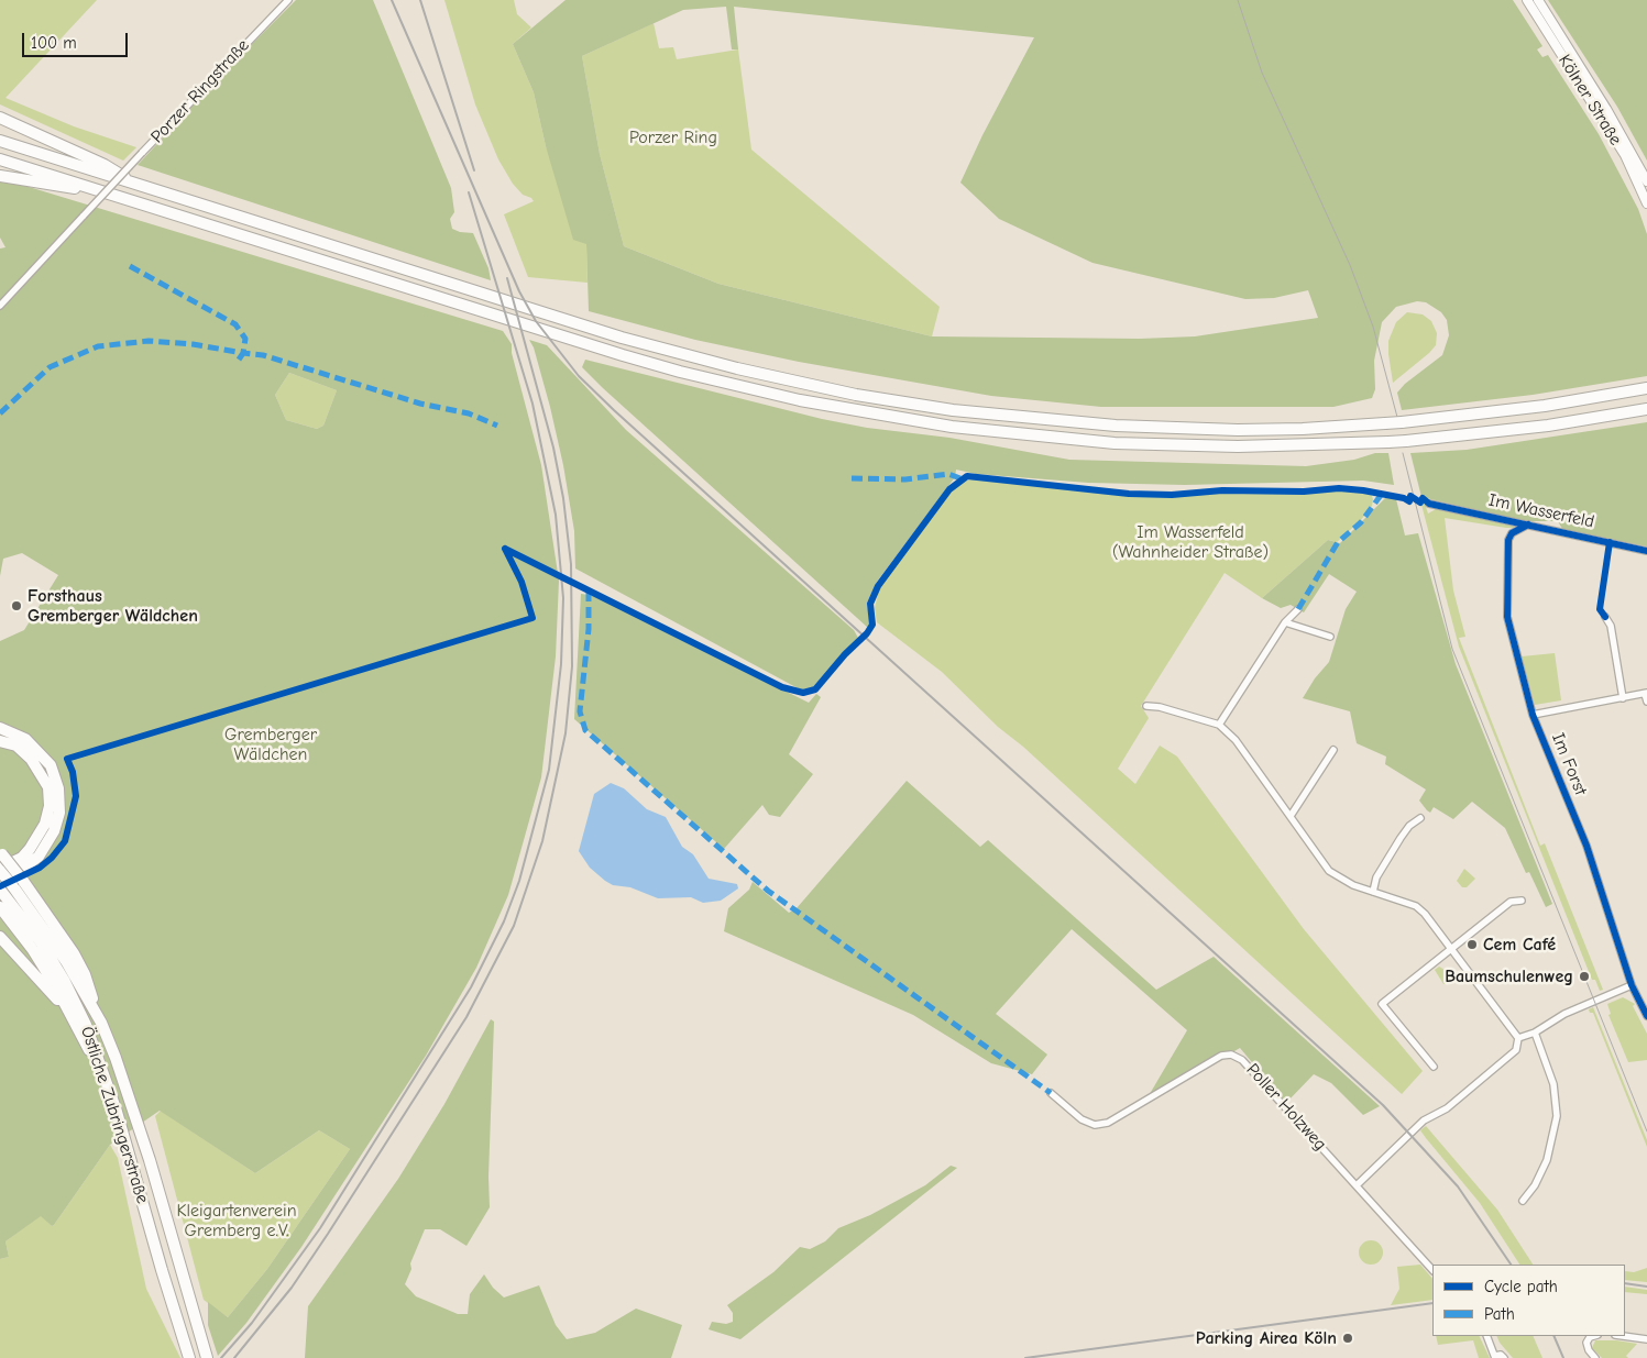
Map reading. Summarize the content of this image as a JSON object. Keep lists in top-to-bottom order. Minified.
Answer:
{"streets":{"highway":["Östliche Zubringerstraße"],"main road":["Kölner Straße"],"street":["Porzer Ringstraße","Im Wasserfeld","Im Forst","Poller Holzweg"]},"crossings":[["Im Wasserfeld","Im Forst"]],"parks":["Porzer Ring","Im Wasserfeld (Wahnheider Straße)","Gremberger Wäldchen","Kleigartenverein Gremberg e.V."],"places":["Forsthaus Gremberger Wäldchen","Cem Café","Baumschulenweg","Parking Airea Köln"],"legend":["Cycle path","Path"],"scale_bar":"100 m"}
